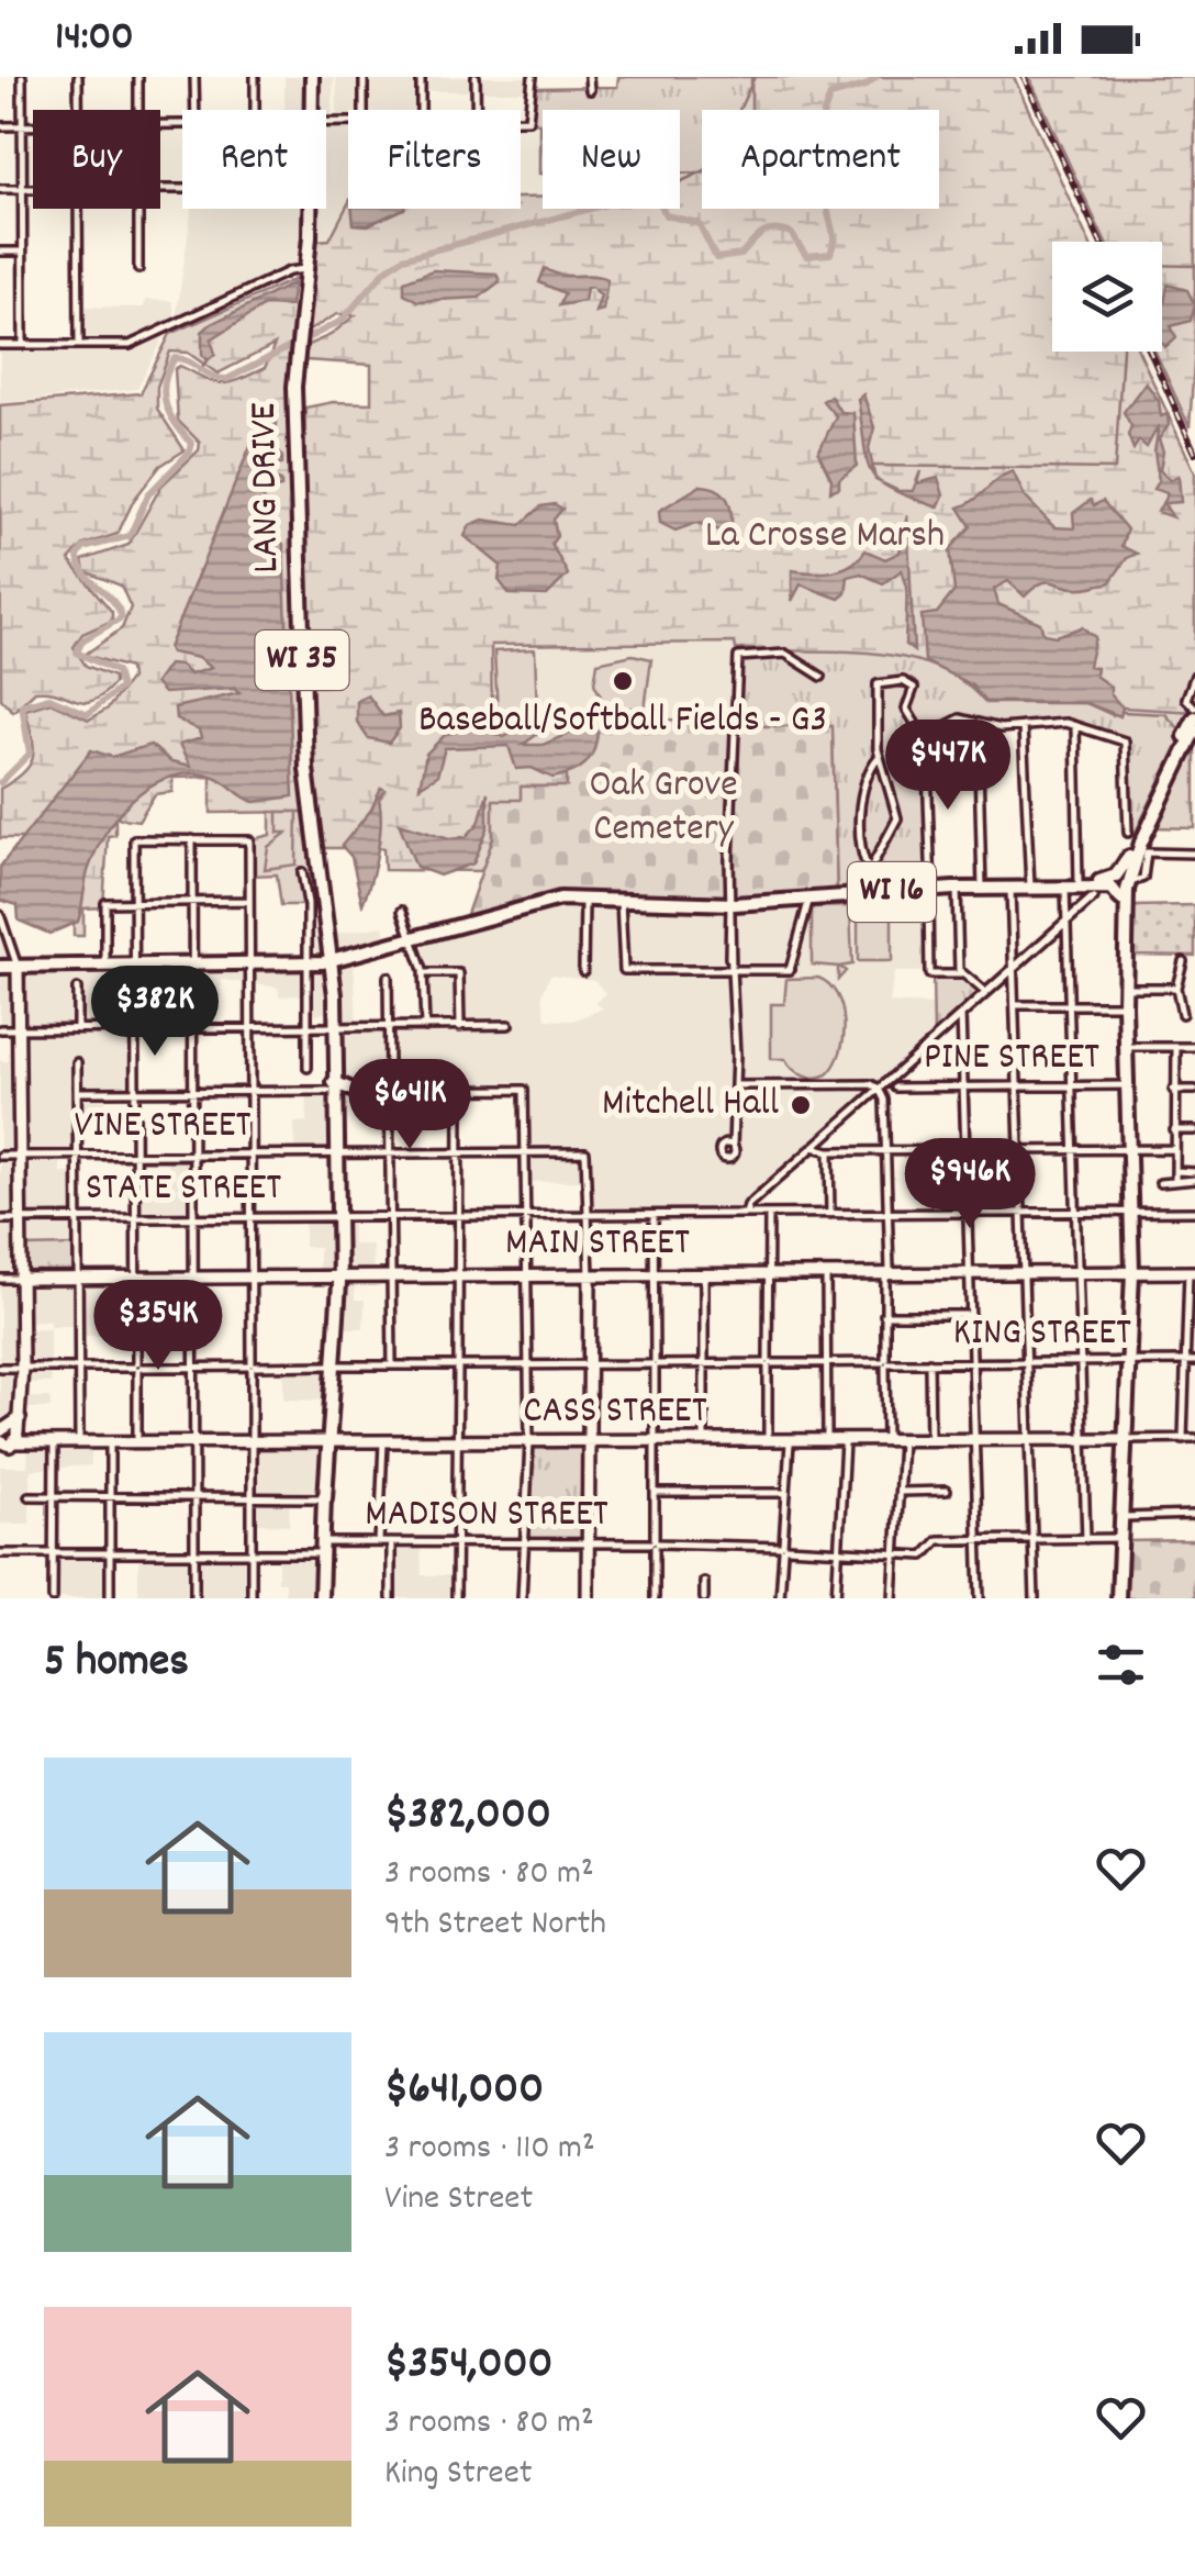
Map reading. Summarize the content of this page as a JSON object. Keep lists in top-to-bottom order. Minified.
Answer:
{"streets":{"main road":["LANG DRIVE","WI 35","WI 16"],"street":["PINE STREET","VINE STREET","STATE STREET","MAIN STREET","KING STREET","CASS STREET","MADISON STREET"]},"crossings":[["LANG DRIVE","WI 35"],["LANG DRIVE","WI 16"],["WI 35","WI 16"],["WI 35","VINE STREET"],["WI 35","STATE STREET"],["WI 35","MAIN STREET"],["WI 35","KING STREET"],["WI 35","CASS STREET"],["WI 35","MADISON STREET"],["VINE STREET","STATE STREET"]],"parks":["La Crosse Marsh","Oak Grove Cemetery"],"places":["Baseball/Softball Fields - G3","Mitchell Hall"],"page":{"status":"14:00","chip":["Buy","Rent","Filters","New","Apartment"],"price":["$447K","$382K","$641K","$946K","$354K"],"heading":"5 homes","list":[{"name":"$382,000","note":"3 rooms · 80 m² · 9th Street North"},{"name":"$641,000","note":"3 rooms · 110 m² · Vine Street"},{"name":"$354,000","note":"3 rooms · 80 m² · King Street"}]}}
